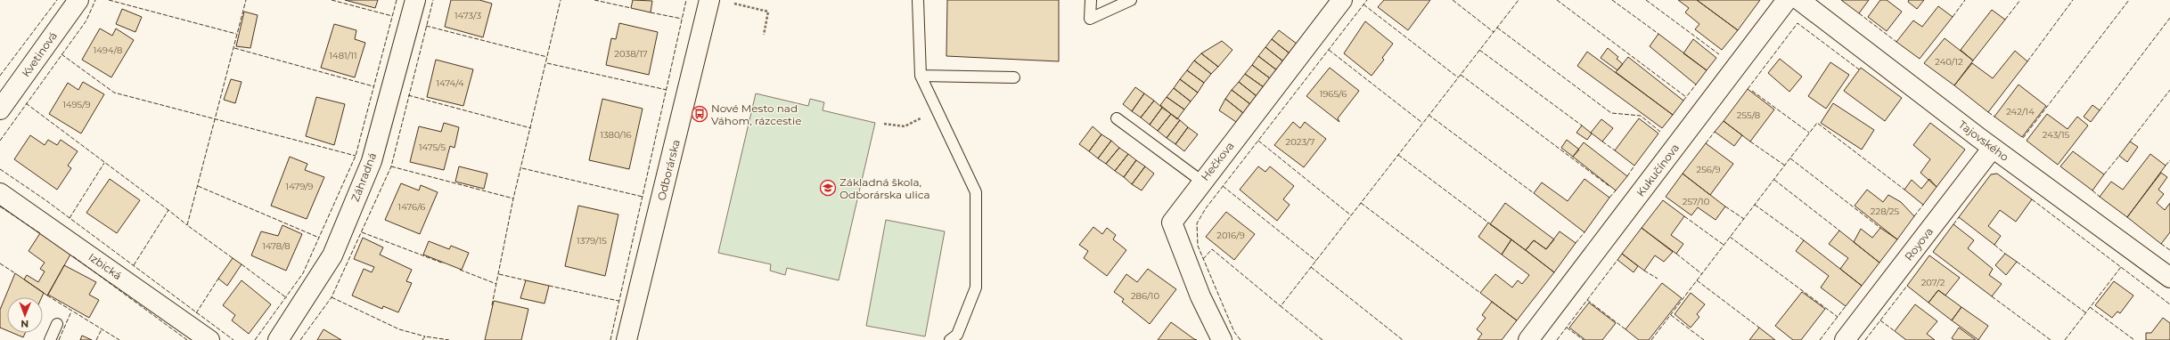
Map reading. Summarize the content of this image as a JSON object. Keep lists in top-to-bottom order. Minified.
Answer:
{"streets":{"street":["Kvetinová","Tajovského","Hečkova","Odborárska","Kukučínova","Záhradná","Royova","Izbická"]},"crossings":[["Tajovského","Royova"]],"places":{"bus stop":["Nové Mesto nad Váhom, rázcestie"],"school or university":["Základná škola, Odborárska ulica"]},"house_numbers":["1473/3","1494/8","2038/17","1481/11","240/12","1474/4","1965/6","1495/9","242/14","255/8","1380/16","243/15","2023/7","1475/5","256/9","1479/9","257/10","1476/6","228/25","2016/9","1379/15","1478/8","207/2","286/10"],"north":"bottom"}
